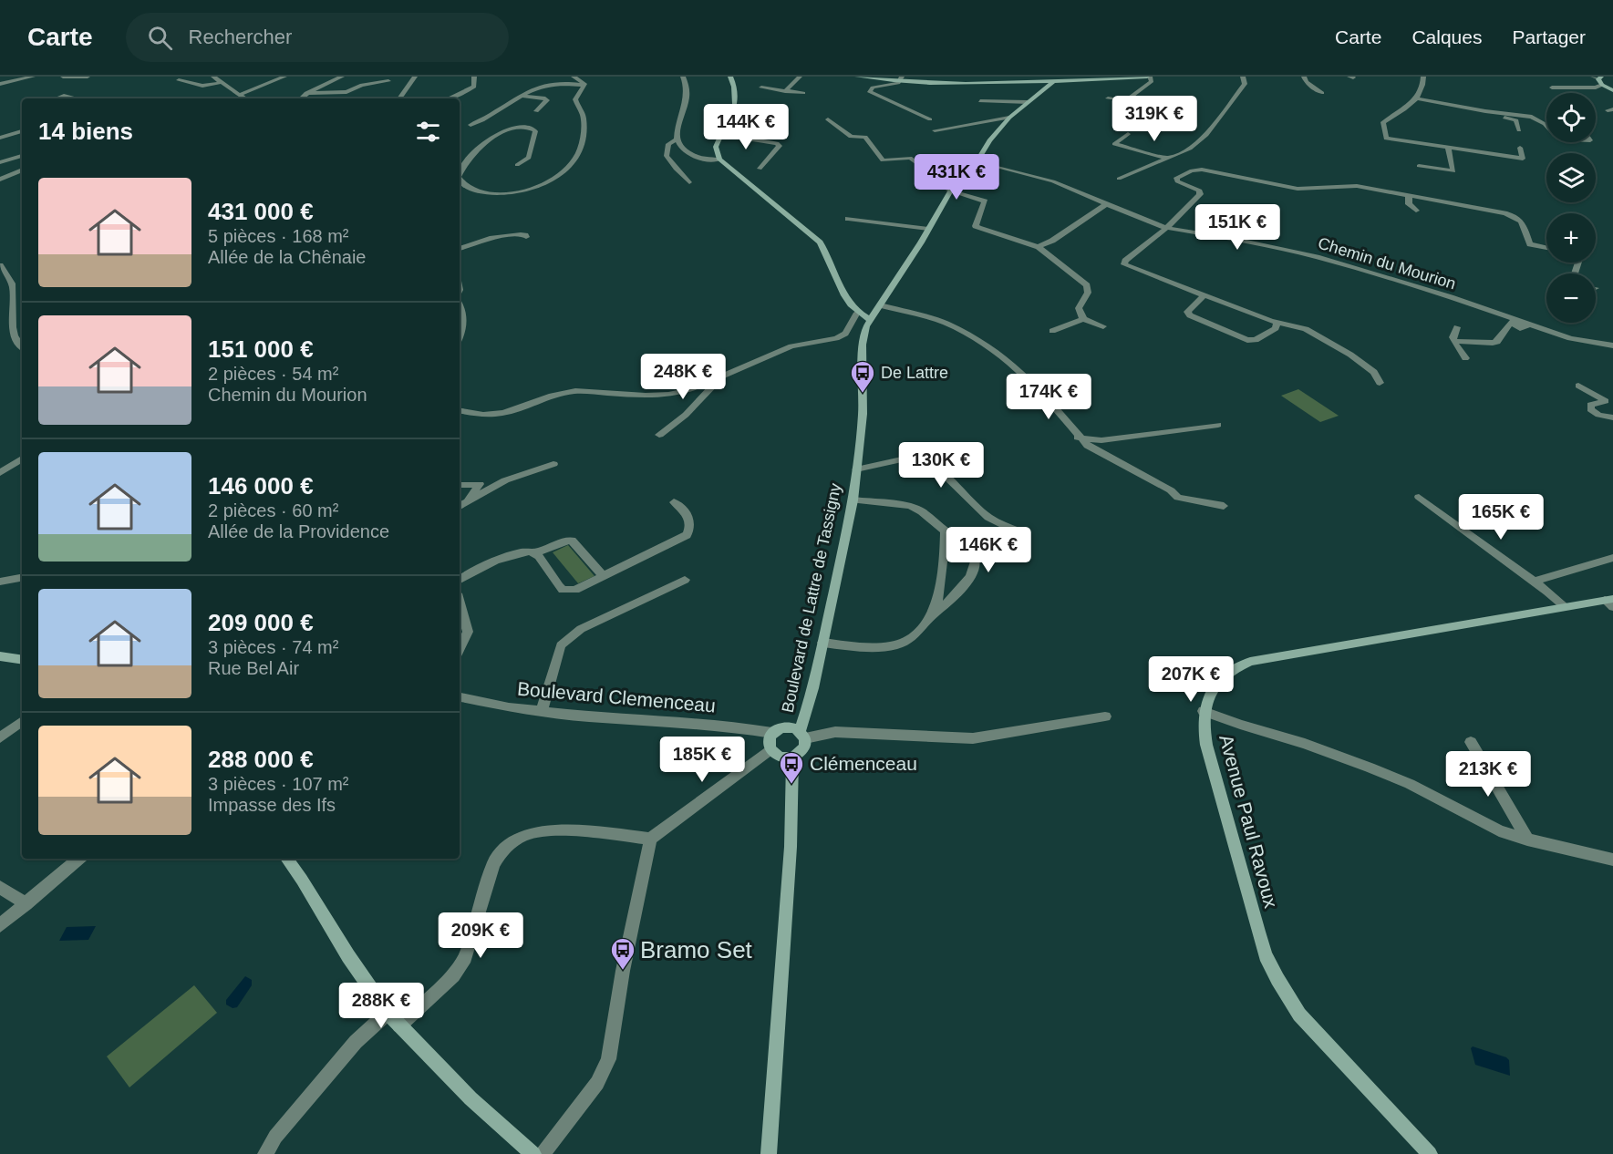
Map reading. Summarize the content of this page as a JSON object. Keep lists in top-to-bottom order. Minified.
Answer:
{"streets":{"street":["Chemin du Mourion","Boulevard de Lattre de Tassigny","Boulevard Clemenceau","Avenue Paul Ravoux"]},"crossings":[["Chemin du Mourion","Boulevard de Lattre de Tassigny"],["Boulevard de Lattre de Tassigny","Boulevard Clemenceau"]],"places":{"bus stop":["De Lattre","Clémenceau","Bramo Set"]},"page":{"header":"Carte","search":"Rechercher","nav":["Carte","Calques","Partager"],"map_buttons":["+","−"],"price":["319K €","144K €","431K €","151K €","248K €","174K €","130K €","165K €","146K €","207K €","185K €","213K €","209K €","288K €"],"heading":"14 biens","list":[{"name":"431 000 €","note":"5 pièces · 168 m² · Allée de la Chênaie"},{"name":"151 000 €","note":"2 pièces · 54 m² · Chemin du Mourion"},{"name":"146 000 €","note":"2 pièces · 60 m² · Allée de la Providence"},{"name":"209 000 €","note":"3 pièces · 74 m² · Rue Bel Air"},{"name":"288 000 €","note":"3 pièces · 107 m² · Impasse des Ifs"}]}}
